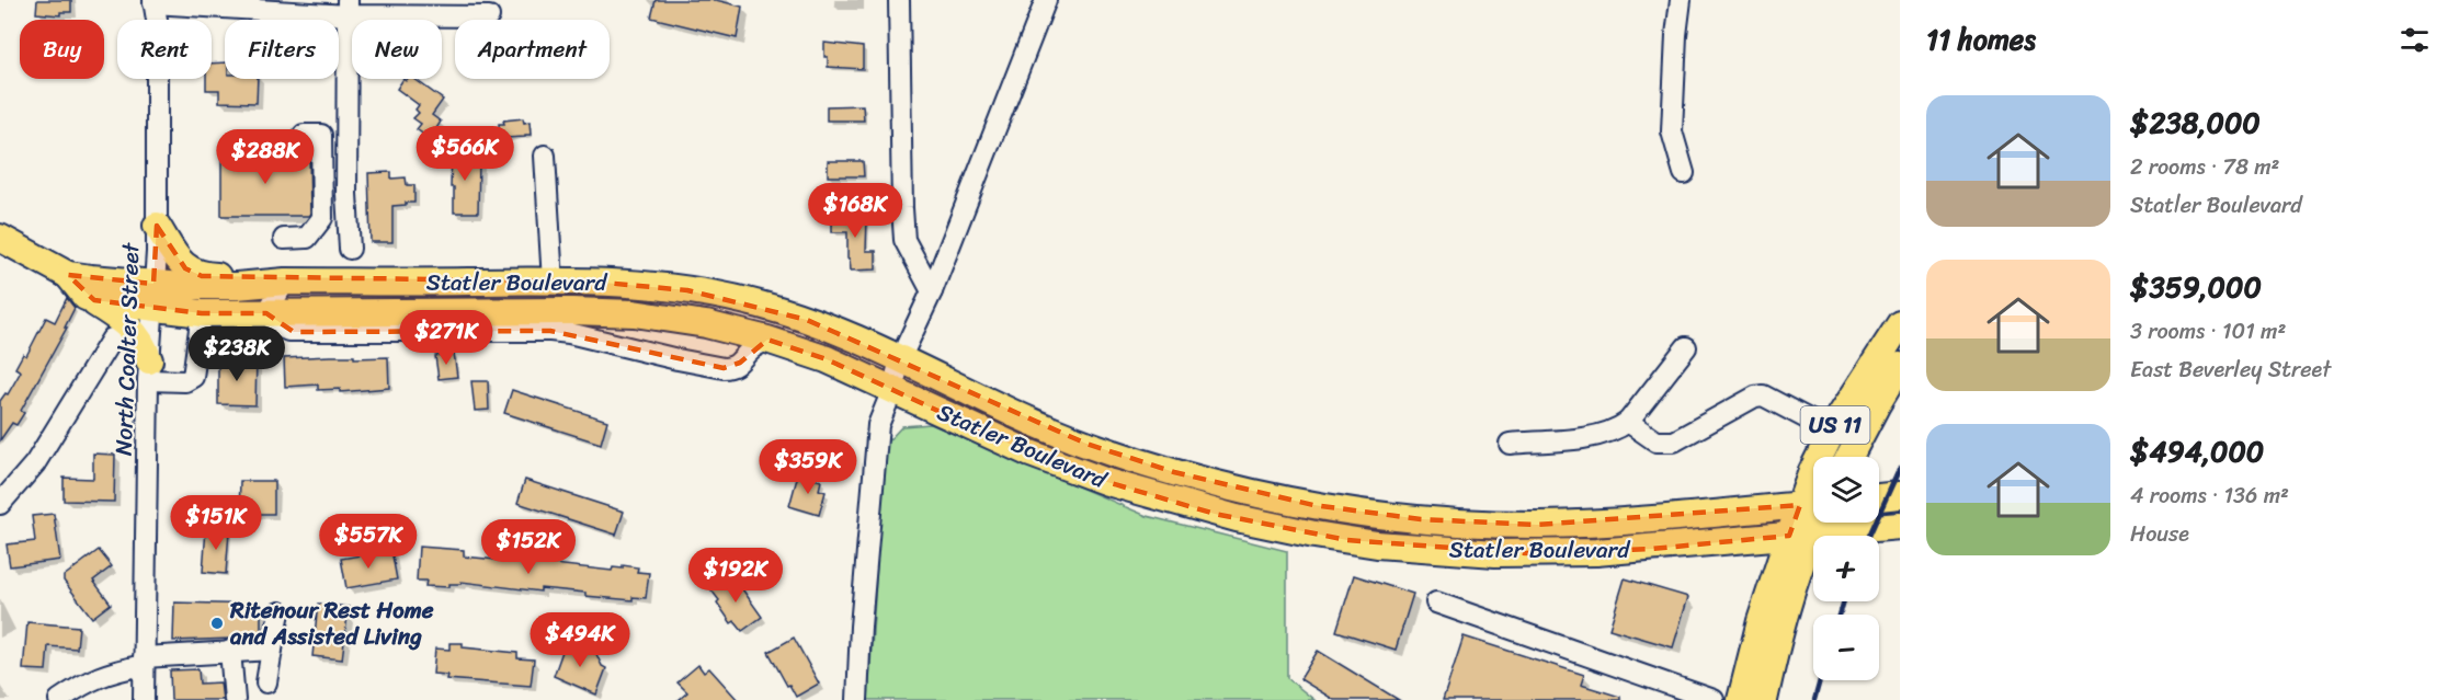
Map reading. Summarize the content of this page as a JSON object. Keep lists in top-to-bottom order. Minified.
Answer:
{"streets":{"main road":["Statler Boulevard","US 11"],"street":["North Coalter Street"]},"crossings":[["Statler Boulevard","North Coalter Street"],["Statler Boulevard","US 11"]],"places":["Ritenour Rest Home and Assisted Living"],"page":{"heading":"11 homes","chip":["Buy","Rent","Filters","New","Apartment"],"list":[{"name":"$238,000","note":"2 rooms · 78 m² · Statler Boulevard"},{"name":"$359,000","note":"3 rooms · 101 m² · East Beverley Street"},{"name":"$494,000","note":"4 rooms · 136 m² · House"}],"price":["$566K","$288K","$168K","$271K","$238K","$359K","$151K","$557K","$152K","$192K","$494K"],"map_buttons":["+","−"]}}
